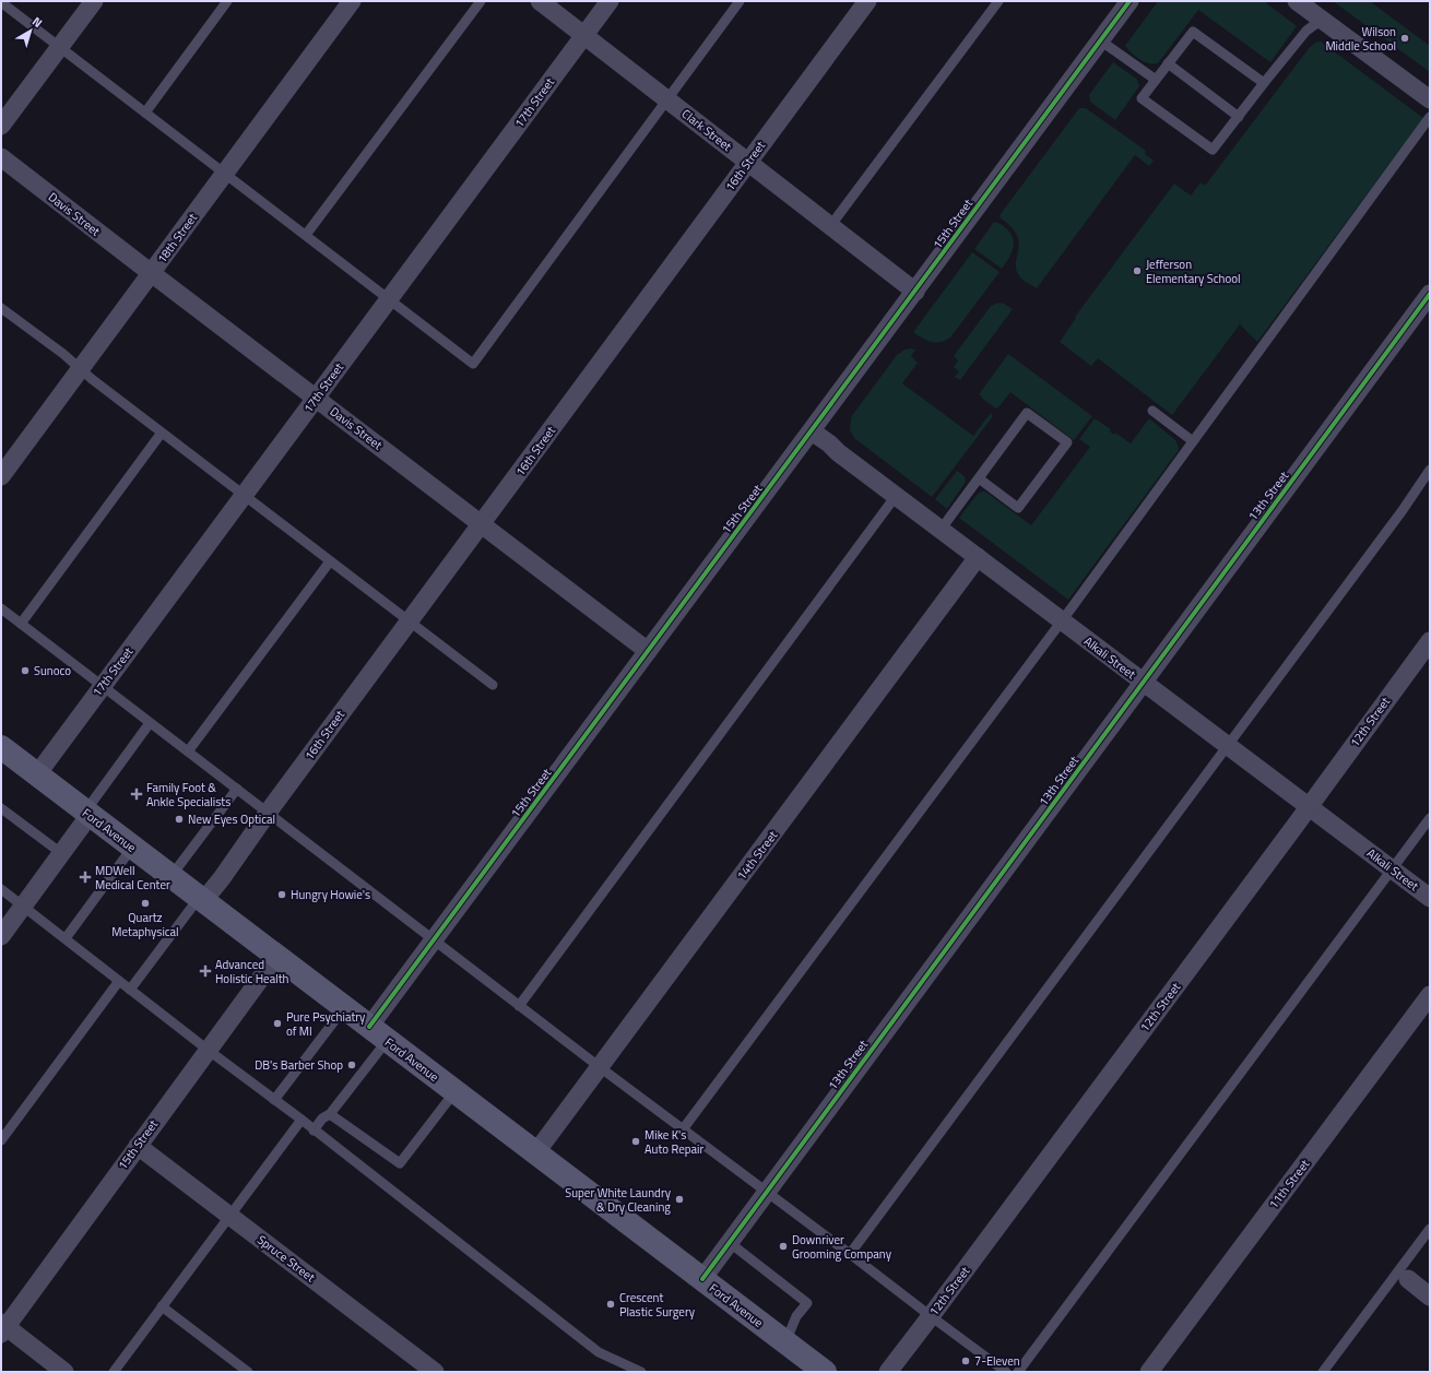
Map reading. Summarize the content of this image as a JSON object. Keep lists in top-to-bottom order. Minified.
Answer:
{"streets":{"main road":["Ford Avenue"],"street":["17th Street","Clark Street","16th Street","Davis Street","15th Street","18th Street","13th Street","Alkali Street","12th Street","14th Street","11th Street","Spruce Street"]},"crossings":[["17th Street","Clark Street"],["17th Street","Davis Street"],["17th Street","Ford Avenue"],["Clark Street","16th Street"],["Clark Street","15th Street"],["16th Street","Davis Street"],["16th Street","Ford Avenue"],["Davis Street","15th Street"],["Davis Street","18th Street"],["15th Street","Alkali Street"],["15th Street","Ford Avenue"],["15th Street","Spruce Street"],["13th Street","Alkali Street"],["13th Street","Ford Avenue"],["Alkali Street","12th Street"],["Alkali Street","14th Street"],["Ford Avenue","14th Street"]],"places":{"other":["Wilson Middle School","Jefferson Elementary School","Sunoco","New Eyes Optical","Hungry Howie's","Quartz Metaphysical","Pure Psychiatry of MI","DB's Barber Shop","Mike K's Auto Repair","Super White Laundry & Dry Cleaning","Downriver Grooming Company","Crescent Plastic Surgery","7-Eleven"],"health":["Family Foot & Ankle Specialists","MDWell Medical Center","Advanced Holistic Health"]},"north":"top right"}
